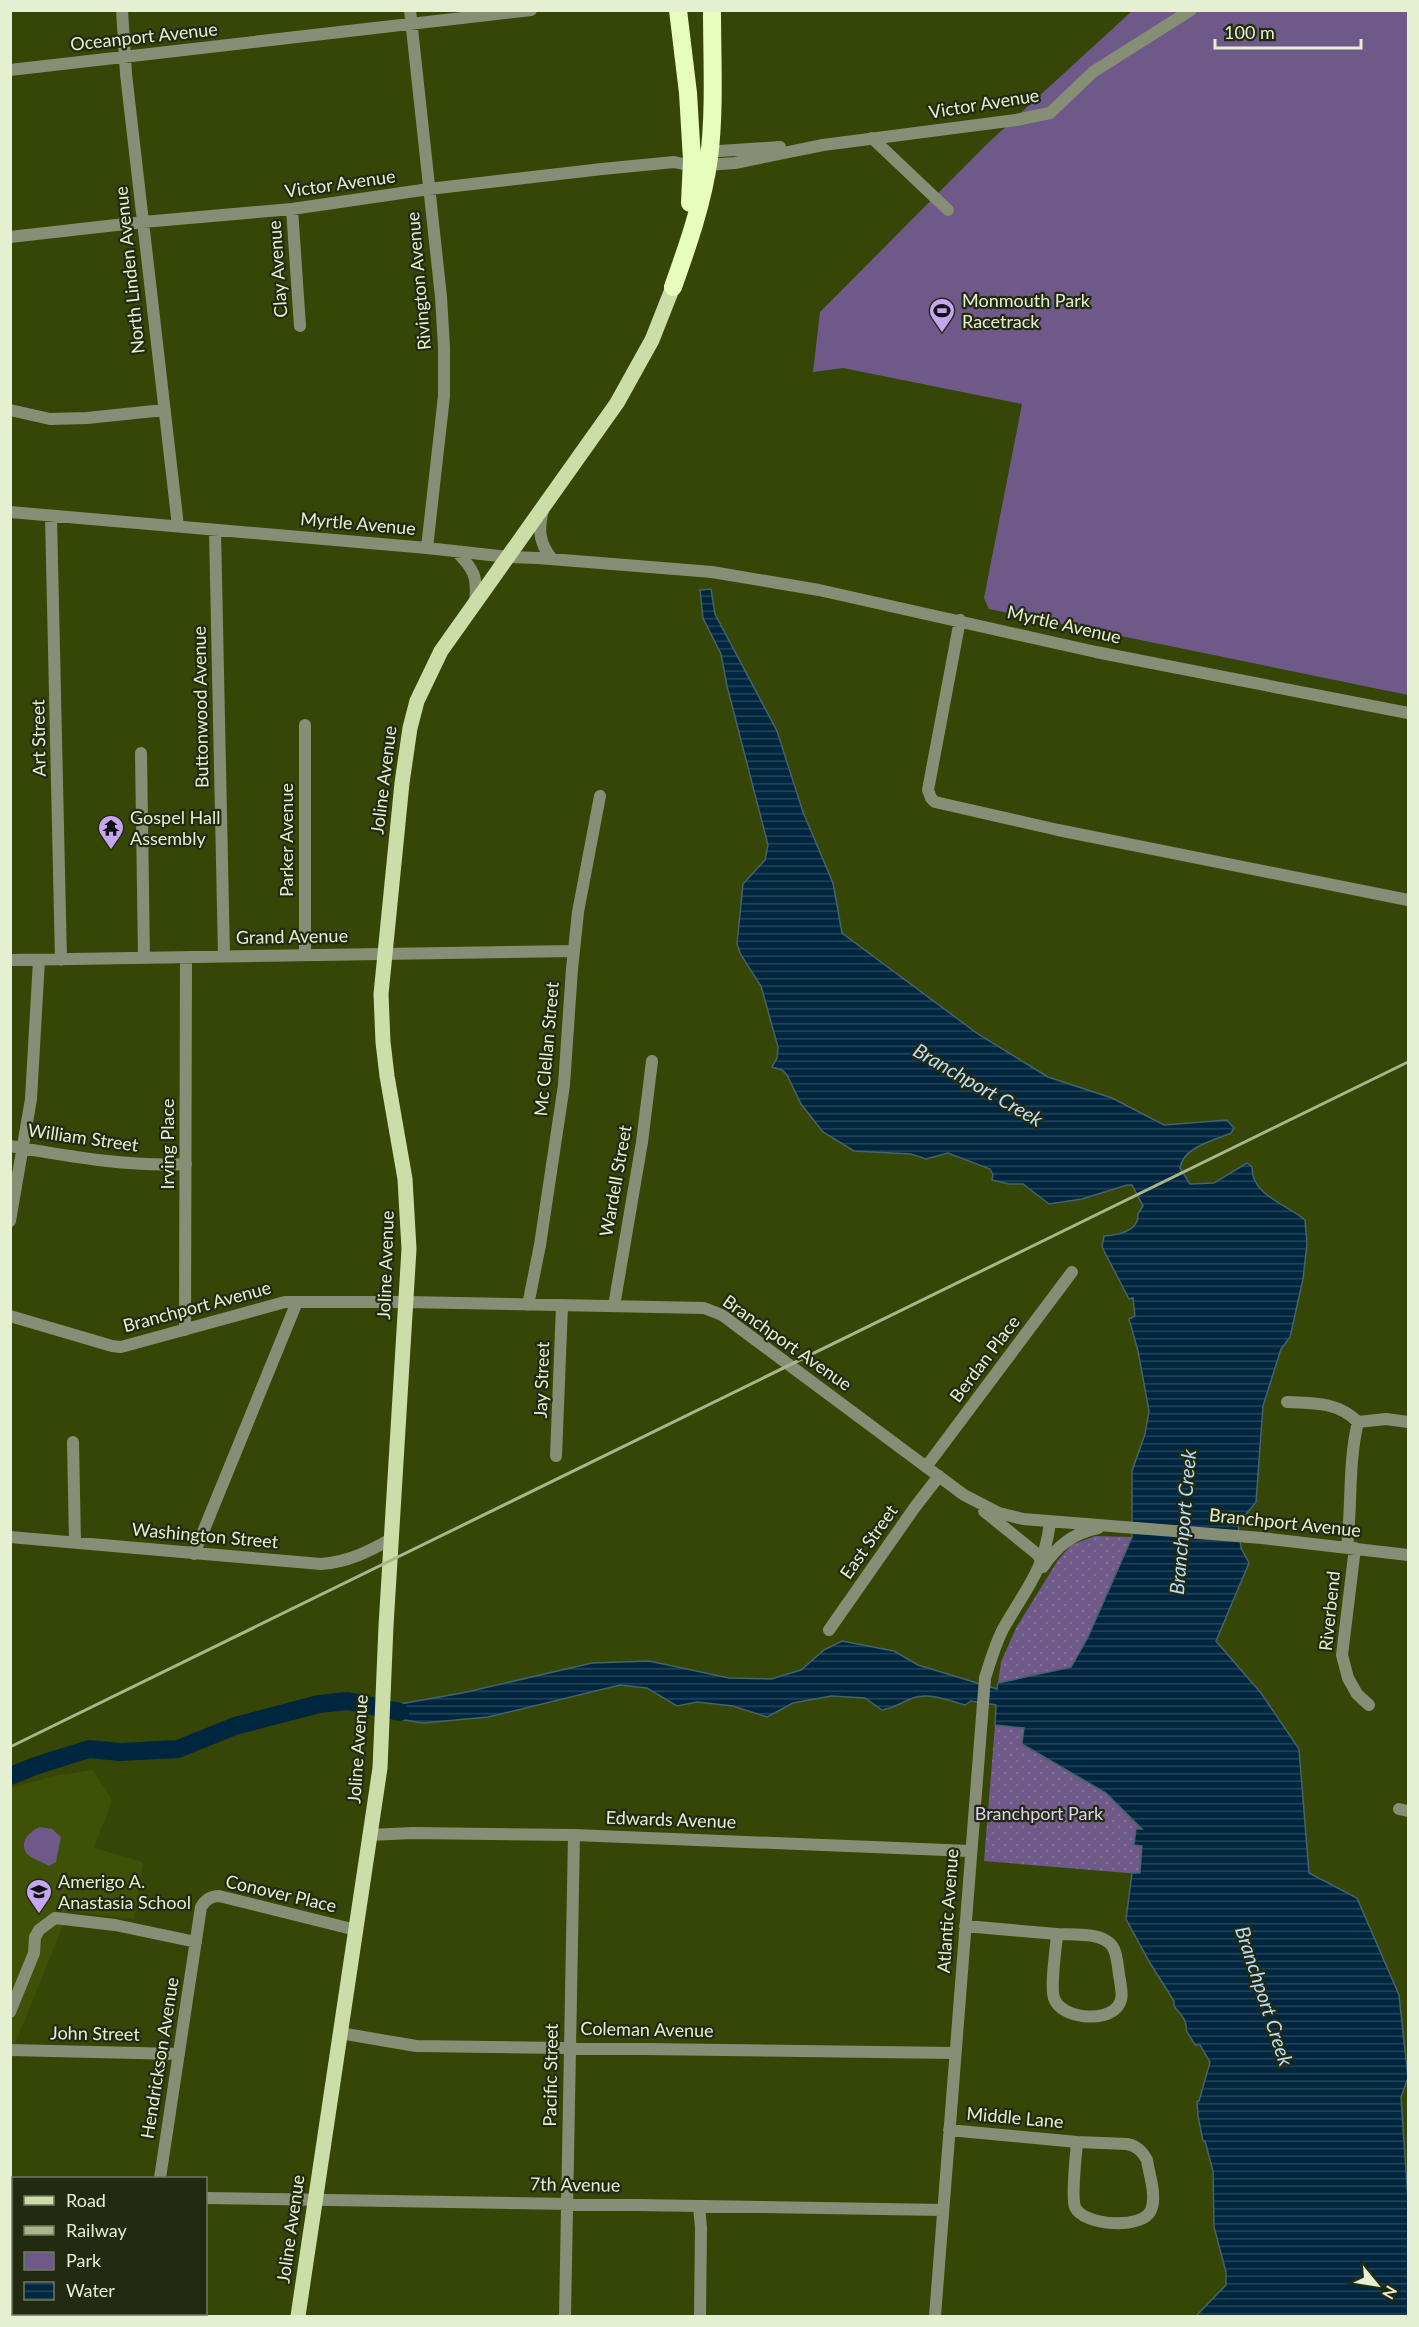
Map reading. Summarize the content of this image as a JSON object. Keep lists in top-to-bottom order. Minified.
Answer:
{"streets":{"main road":["Joline Avenue"],"street":["Oceanport Avenue","Victor Avenue","Clay Avenue","North Linden Avenue","Rivington Avenue","Myrtle Avenue","Buttonwood Avenue","Art Street","Parker Avenue","Grand Avenue","Mc Clellan Street","William Street","Irving Place","Wardell Street","Branchport Avenue","Berdan Place","Jay Street","Washington Street","East Street","Riverbend","Edwards Avenue","Conover Place","Atlantic Avenue","Coleman Avenue","John Street","Hendrickson Avenue","Pacific Street","Middle Lane","7th Avenue"]},"crossings":[["Oceanport Avenue","North Linden Avenue"],["Oceanport Avenue","Rivington Avenue"],["Victor Avenue","Clay Avenue"],["Victor Avenue","North Linden Avenue"],["Victor Avenue","Rivington Avenue"],["North Linden Avenue","Myrtle Avenue"],["Rivington Avenue","Myrtle Avenue"],["Myrtle Avenue","Buttonwood Avenue"],["Myrtle Avenue","Art Street"],["Myrtle Avenue","Joline Avenue"],["Buttonwood Avenue","Grand Avenue"],["Art Street","Grand Avenue"],["Joline Avenue","Grand Avenue"],["Joline Avenue","Branchport Avenue"],["Joline Avenue","Washington Street"],["Joline Avenue","Edwards Avenue"],["Joline Avenue","Conover Place"],["Joline Avenue","Coleman Avenue"],["Joline Avenue","7th Avenue"],["Parker Avenue","Grand Avenue"],["Grand Avenue","Mc Clellan Street"],["Grand Avenue","Irving Place"],["Mc Clellan Street","Branchport Avenue"],["William Street","Irving Place"],["Irving Place","Branchport Avenue"],["Wardell Street","Branchport Avenue"],["Branchport Avenue","Berdan Place"],["Branchport Avenue","Jay Street"],["Branchport Avenue","East Street"],["Branchport Avenue","Riverbend"],["Branchport Avenue","Atlantic Avenue"],["Edwards Avenue","Atlantic Avenue"],["Edwards Avenue","Pacific Street"],["Conover Place","Hendrickson Avenue"],["Atlantic Avenue","Coleman Avenue"],["Atlantic Avenue","Middle Lane"],["Atlantic Avenue","7th Avenue"],["Coleman Avenue","Pacific Street"],["John Street","Hendrickson Avenue"],["Pacific Street","7th Avenue"]],"water":["Branchport Creek"],"parks":["Branchport Park"],"places":{"sports":["Monmouth Park Racetrack"],"temple":["Gospel Hall Assembly"],"school or university":["Amerigo A. Anastasia School"]},"legend":["Road","Railway","Park","Water"],"scale_bar":"100 m","north":"bottom right"}
